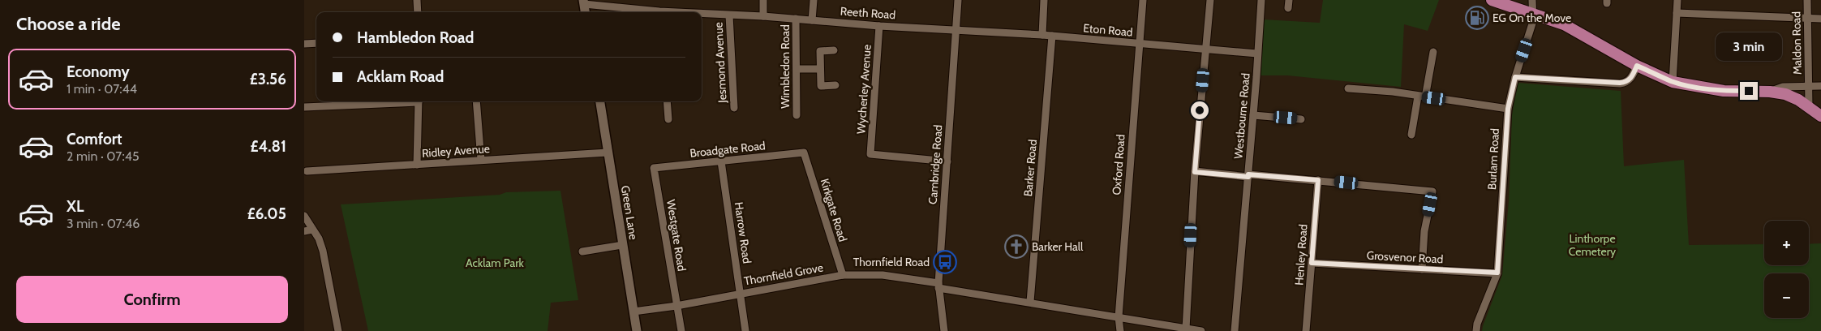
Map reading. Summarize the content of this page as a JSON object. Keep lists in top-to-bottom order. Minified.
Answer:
{"streets":{"street":["Reeth Road","Eton Road","Maldon Road","Jesmond Avenue","Wimbledon Road","Wycherley Avenue","Westbourne Road","Broadgate Road","Ridley Avenue","Burlam Road","Cambridge Road","Oxford Road","Barker Road","Kirkgate Road","Green Lane","Harrow Road","Westgate Road","Henley Road","Grosvenor Road","Thornfield Grove"]},"crossings":[["Reeth Road","Eton Road"],["Reeth Road","Jesmond Avenue"],["Reeth Road","Wimbledon Road"],["Reeth Road","Wycherley Avenue"],["Reeth Road","Cambridge Road"],["Eton Road","Westbourne Road"],["Eton Road","Cambridge Road"],["Eton Road","Oxford Road"],["Eton Road","Barker Road"],["Wycherley Avenue","Cambridge Road"],["Broadgate Road","Kirkgate Road"],["Broadgate Road","Harrow Road"],["Broadgate Road","Westgate Road"],["Ridley Avenue","Green Lane"],["Burlam Road","Grosvenor Road"],["Cambridge Road","Thornfield Grove"],["Kirkgate Road","Thornfield Grove"],["Green Lane","Thornfield Grove"],["Harrow Road","Thornfield Grove"],["Westgate Road","Thornfield Grove"],["Henley Road","Grosvenor Road"]],"parks":["Linthorpe Cemetery","Acklam Park"],"places":{"fuel station":["EG On the Move"],"church":["Barker Hall"],"bus stop":["Thornfield Road"]},"page":{"heading":"Choose a ride","banner":["Hambledon Road","Acklam Road"],"bubble":"3 min","list":[{"name":"Economy","note":"1 min · 07:44","value":"£3.56"},{"name":"Comfort","note":"2 min · 07:45","value":"£4.81"},{"name":"XL","note":"3 min · 07:46","value":"£6.05"}],"map_buttons":["+","−"],"buttons":"Confirm"}}
